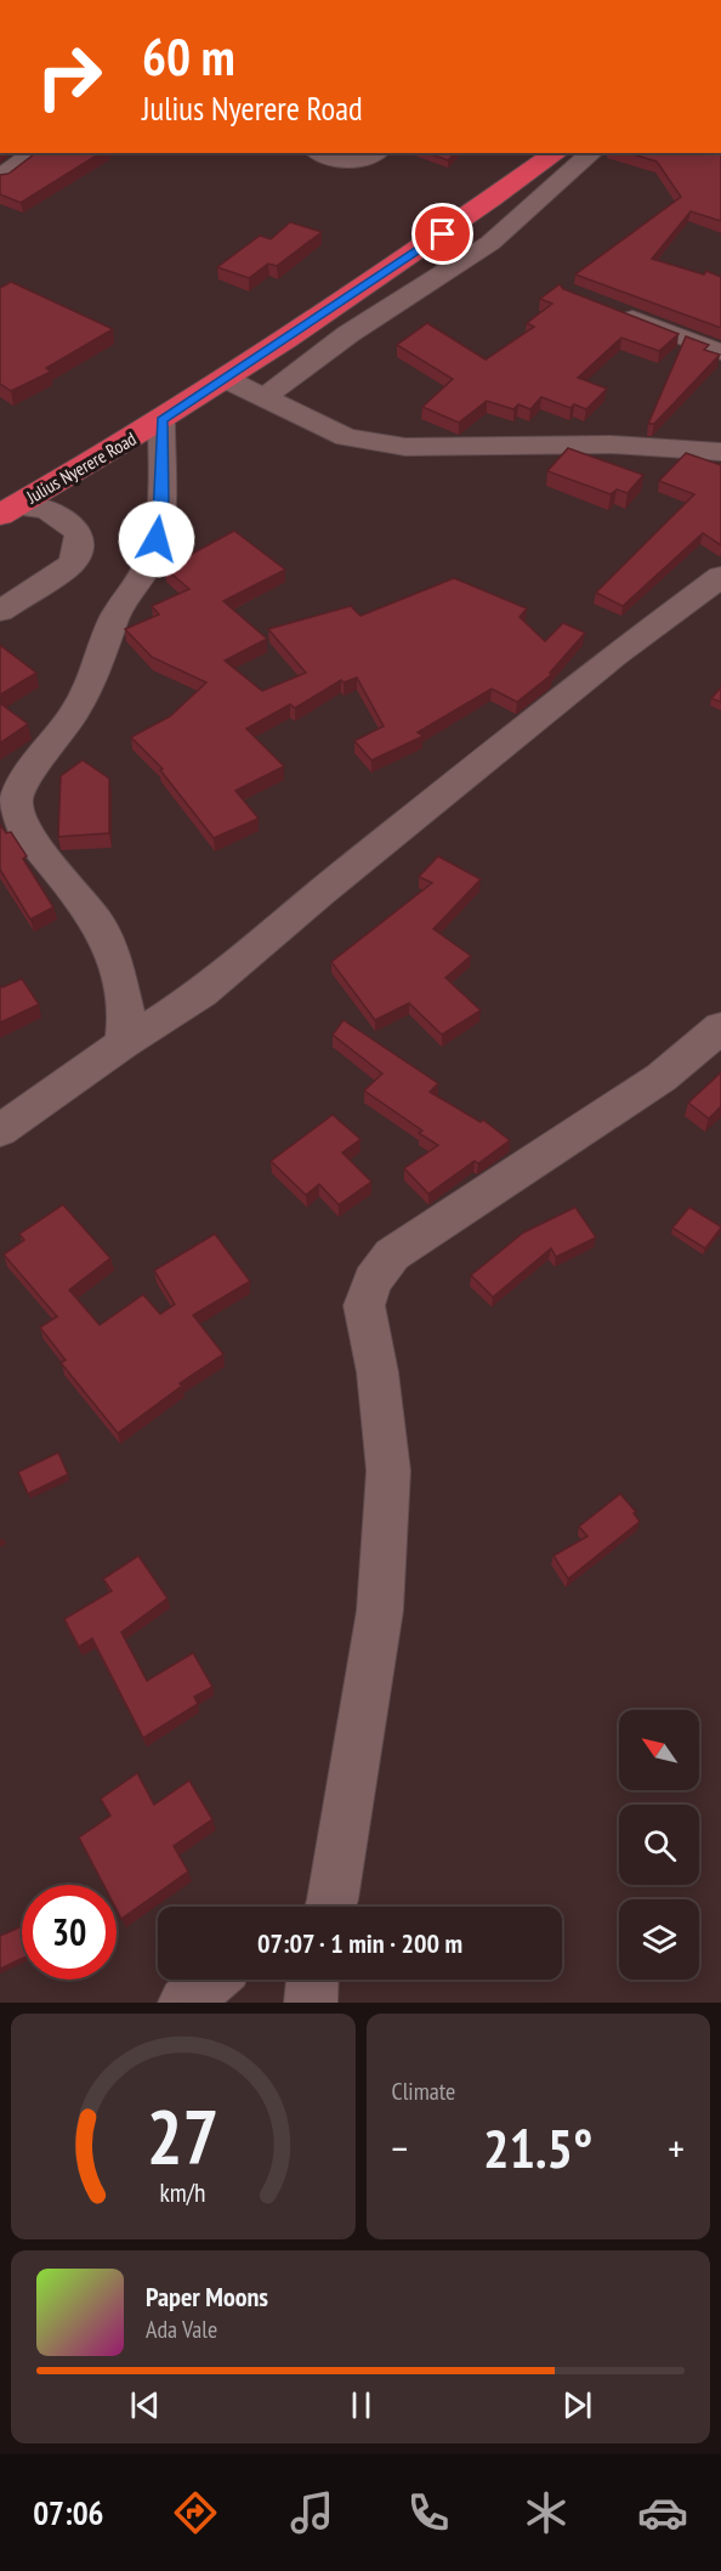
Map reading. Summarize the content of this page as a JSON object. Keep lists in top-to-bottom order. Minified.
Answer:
{"streets":{"highway":["Julius Nyerere Road"]},"north":"top left","page":{"turn":["60 m","Julius Nyerere Road"],"limit":"30","trip":"07:07 · 1 min · 200 m","tile":"Climate","heat":["−","21.5°","+"],"song":["Paper Moons","Ada Vale"],"tabs":"07:06","gauge":["27","km/h"]}}
